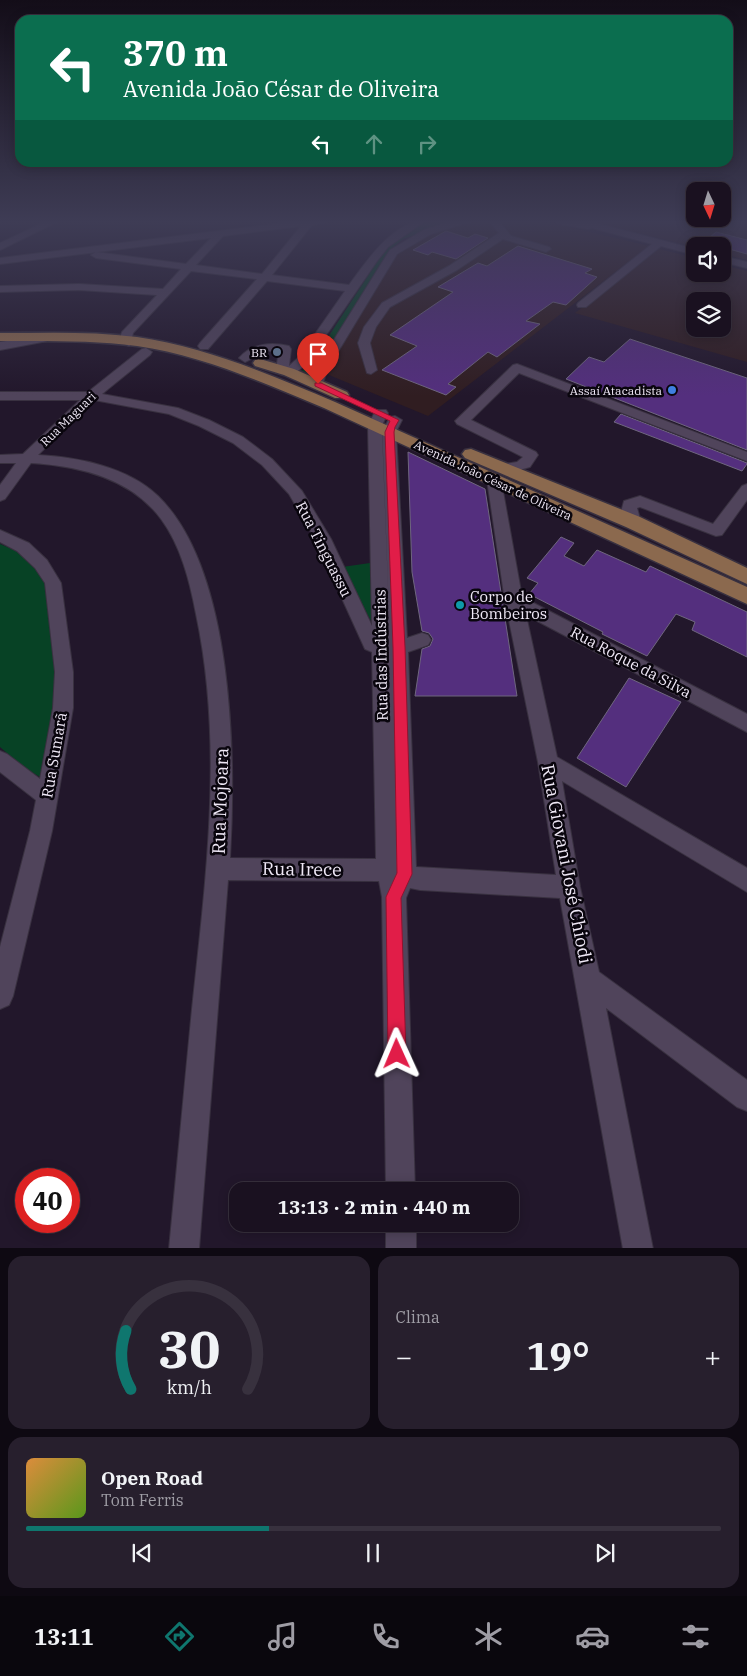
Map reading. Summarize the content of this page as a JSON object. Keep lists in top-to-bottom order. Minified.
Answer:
{"streets":{"main road":["Avenida João César de Oliveira"],"street":["Rua Maguari","Rua Tinguassu","Rua das Indústrias","Rua Roque da Silva","Rua Sumarã","Rua Mojoara","Rua Giovani José Chiodi","Rua Irece"]},"crossings":[["Rua Maguari","Rua Tinguassu"],["Rua Maguari","Rua Mojoara"],["Avenida João César de Oliveira","Rua das Indústrias"],["Avenida João César de Oliveira","Rua Giovani José Chiodi"],["Rua Tinguassu","Rua das Indústrias"],["Rua das Indústrias","Rua Irece"],["Rua Roque da Silva","Rua Giovani José Chiodi"],["Rua Mojoara","Rua Irece"],["Rua Giovani José Chiodi","Rua Irece"]],"places":["BR","Assaí Atacadista","Corpo de Bombeiros"],"north":"bottom","page":{"turn":["370 m","Avenida João César de Oliveira"],"limit":"40","trip":"13:13 · 2 min · 440 m","tile":"Clima","heat":["−","19°","+"],"song":["Open Road","Tom Ferris"],"tabs":"13:11","gauge":["30","km/h"]}}
